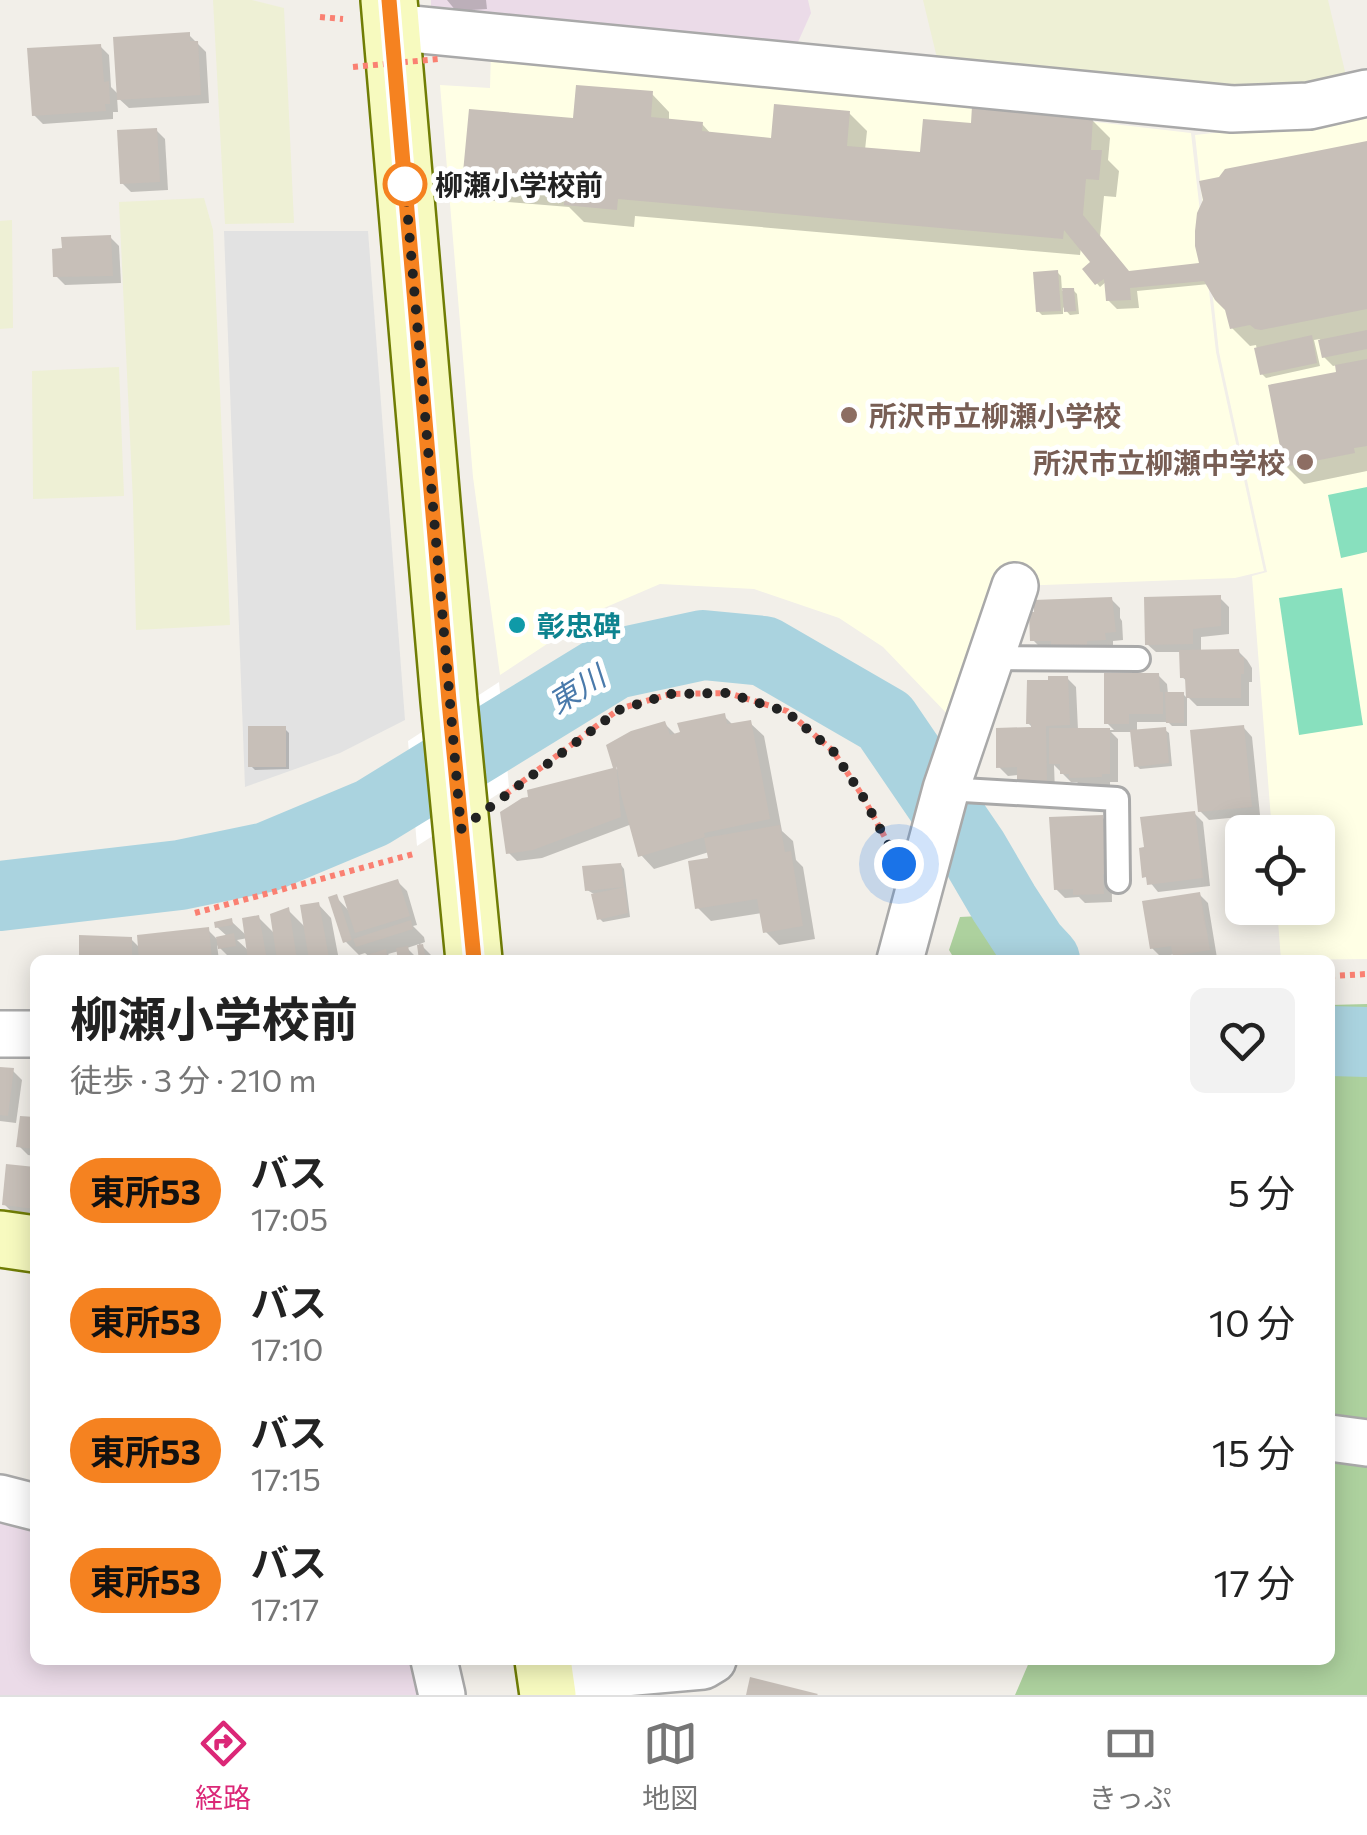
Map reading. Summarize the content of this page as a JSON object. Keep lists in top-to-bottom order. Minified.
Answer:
{"water":["東川"],"places":["柳瀬小学校前","所沢市立柳瀬小学校","所沢市立柳瀬中学校","彰忠碑"],"lines":["bus line 東所53"],"page":{"heading":["柳瀬小学校前","徒歩 · 3 分 · 210 m"],"list":[{"mark":"東所53","name":"バス","note":"17:05","value":"5 分"},{"mark":"東所53","name":"バス","note":"17:10","value":"10 分"},{"mark":"東所53","name":"バス","note":"17:15","value":"15 分"},{"mark":"東所53","name":"バス","note":"17:17","value":"17 分"}],"tabs":["経路","地図","きっぷ"]}}
